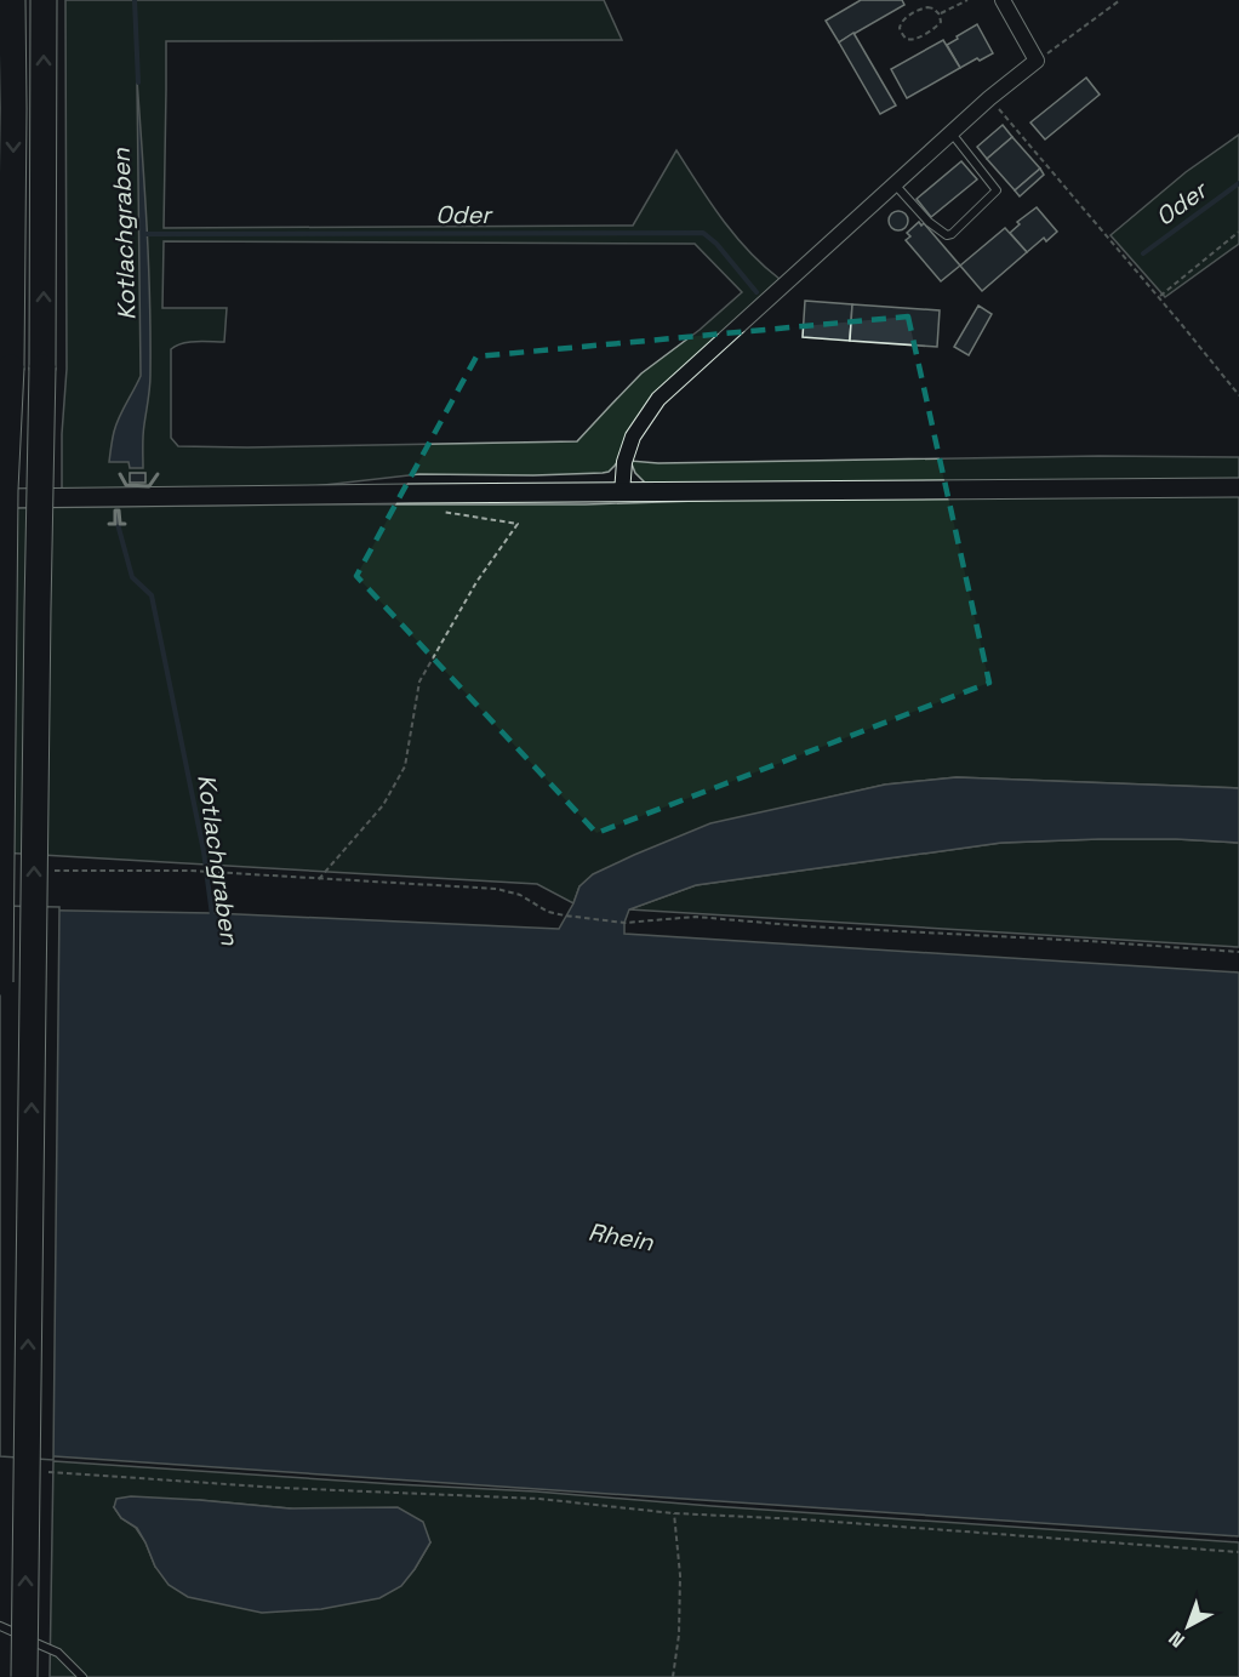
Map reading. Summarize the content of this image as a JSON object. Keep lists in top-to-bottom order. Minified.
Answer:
{"water":["Oder","Kotlachgraben","Rhein"],"north":"bottom left"}
